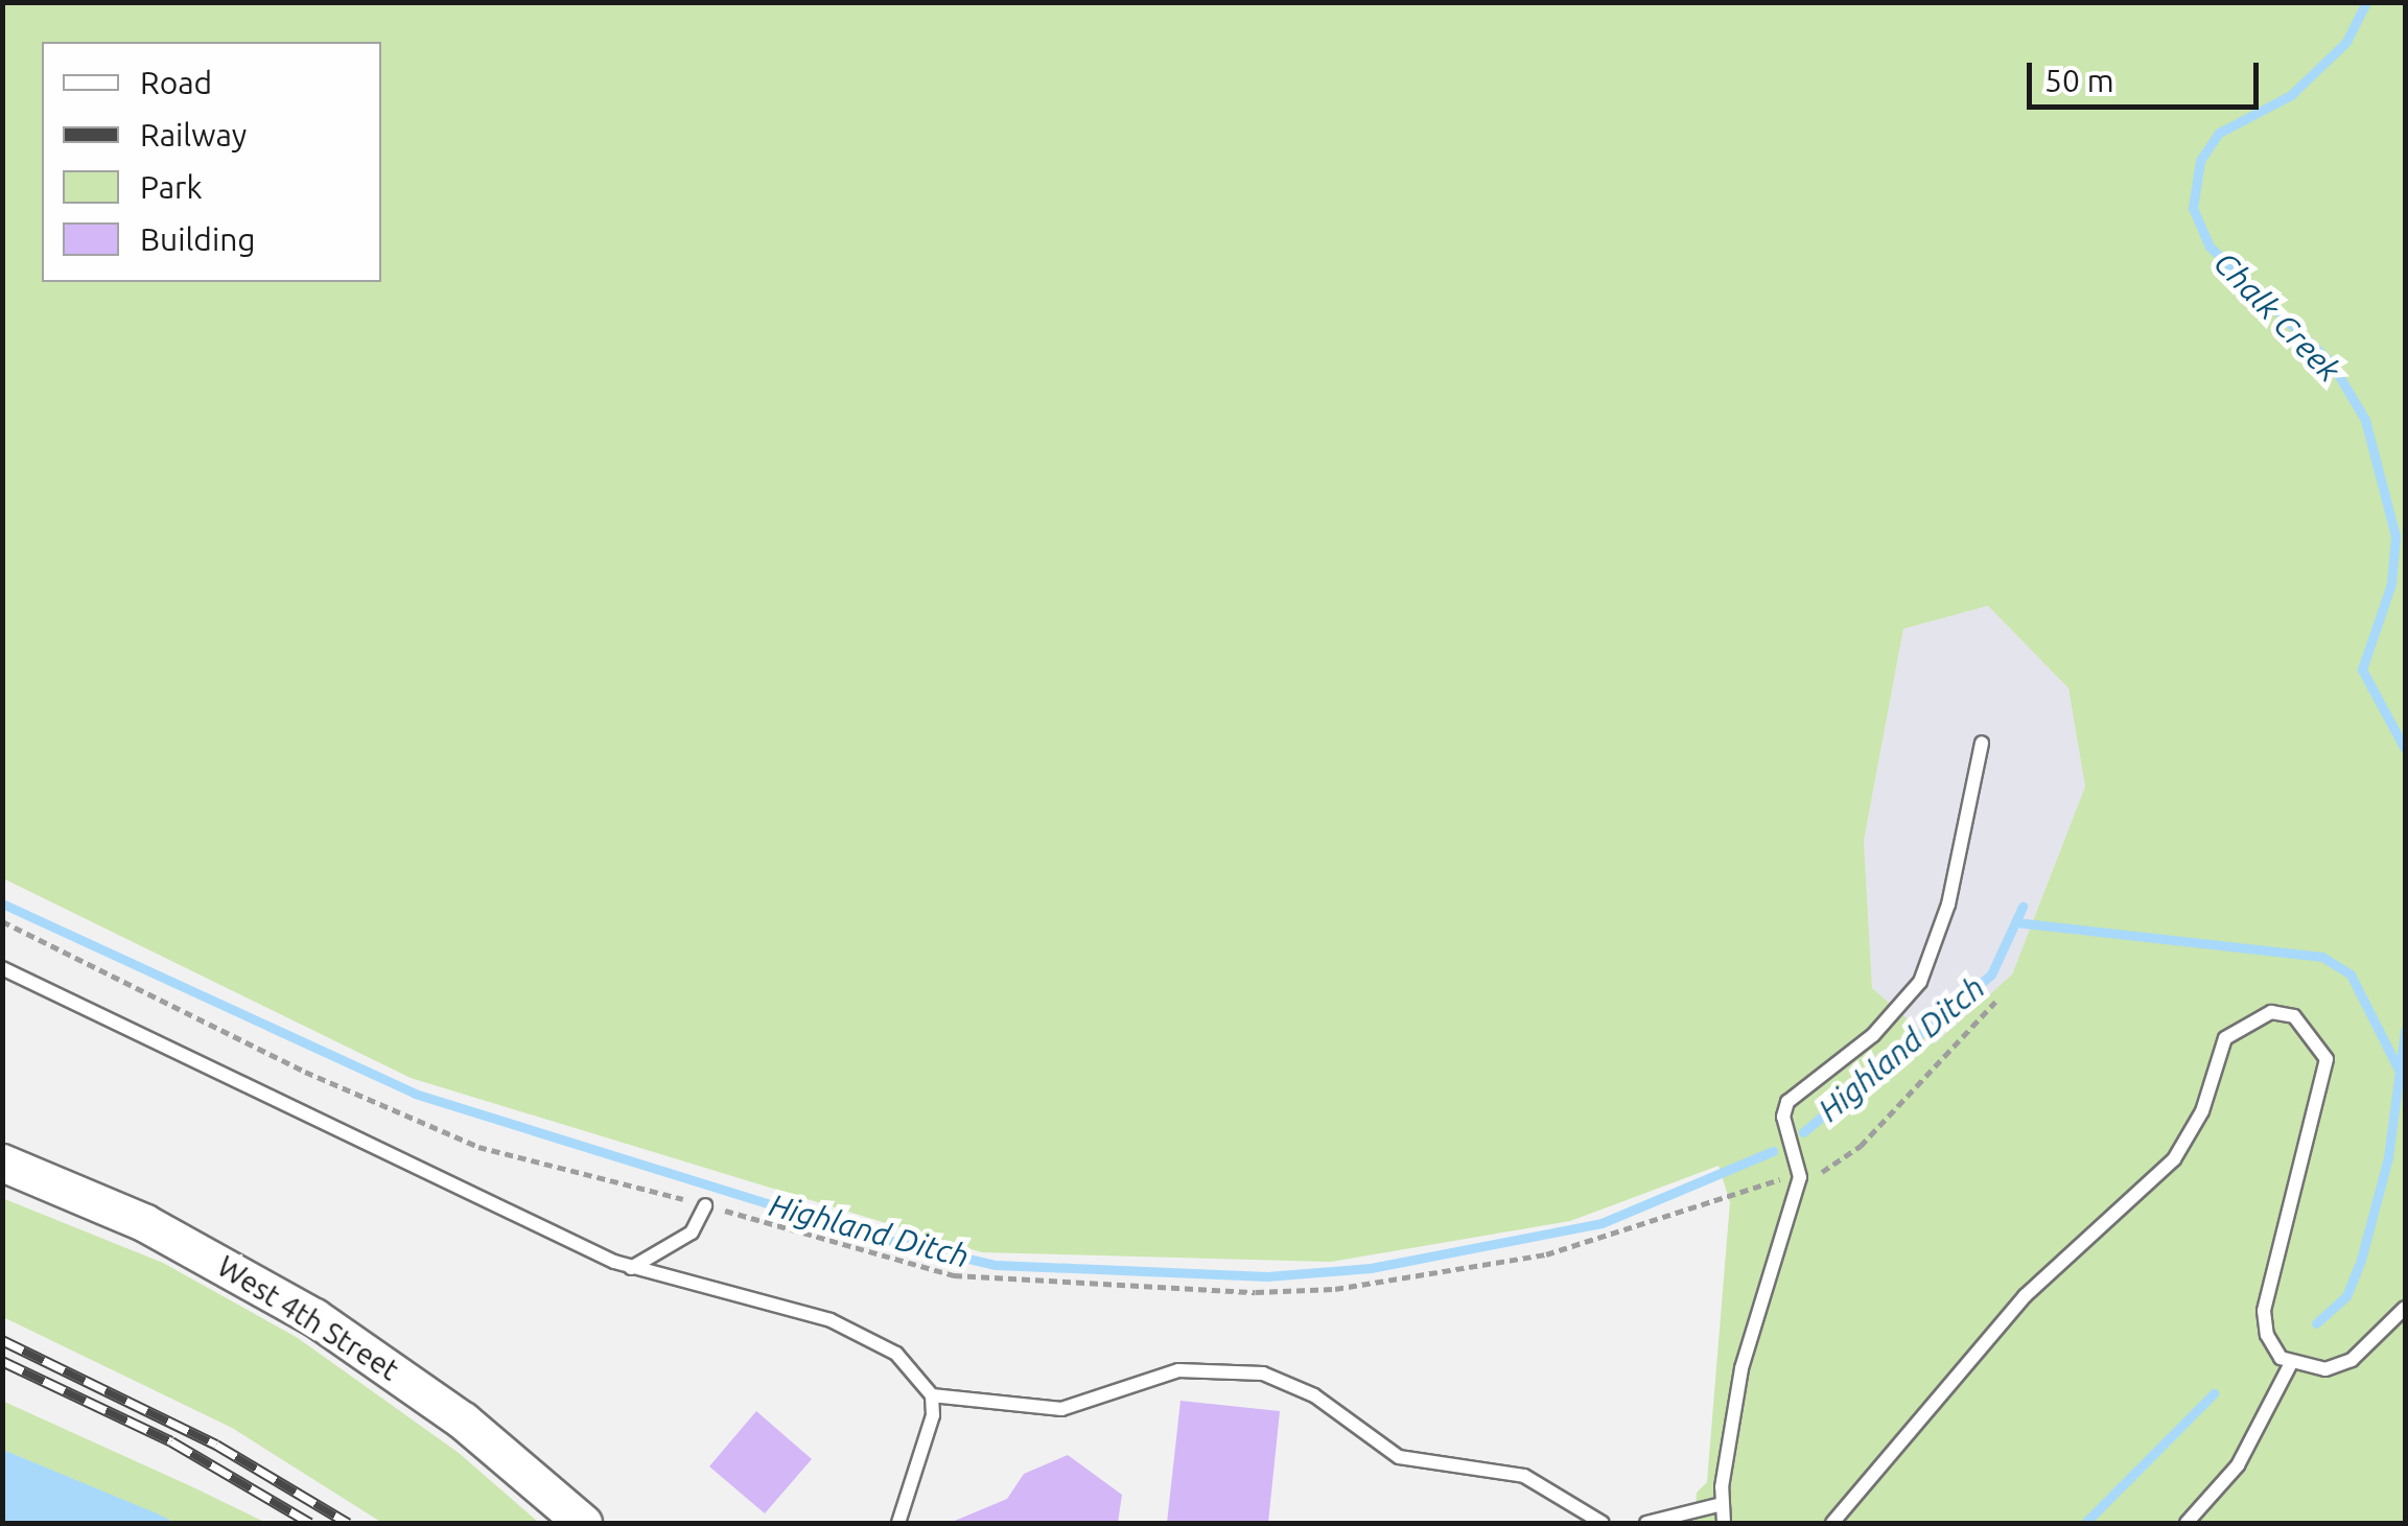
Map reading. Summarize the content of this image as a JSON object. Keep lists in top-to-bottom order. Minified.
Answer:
{"streets":{"main road":["West 4th Street"]},"water":["Chalk Creek","Highland Ditch"],"legend":["Road","Railway","Park","Building"],"scale_bar":"50 m"}
